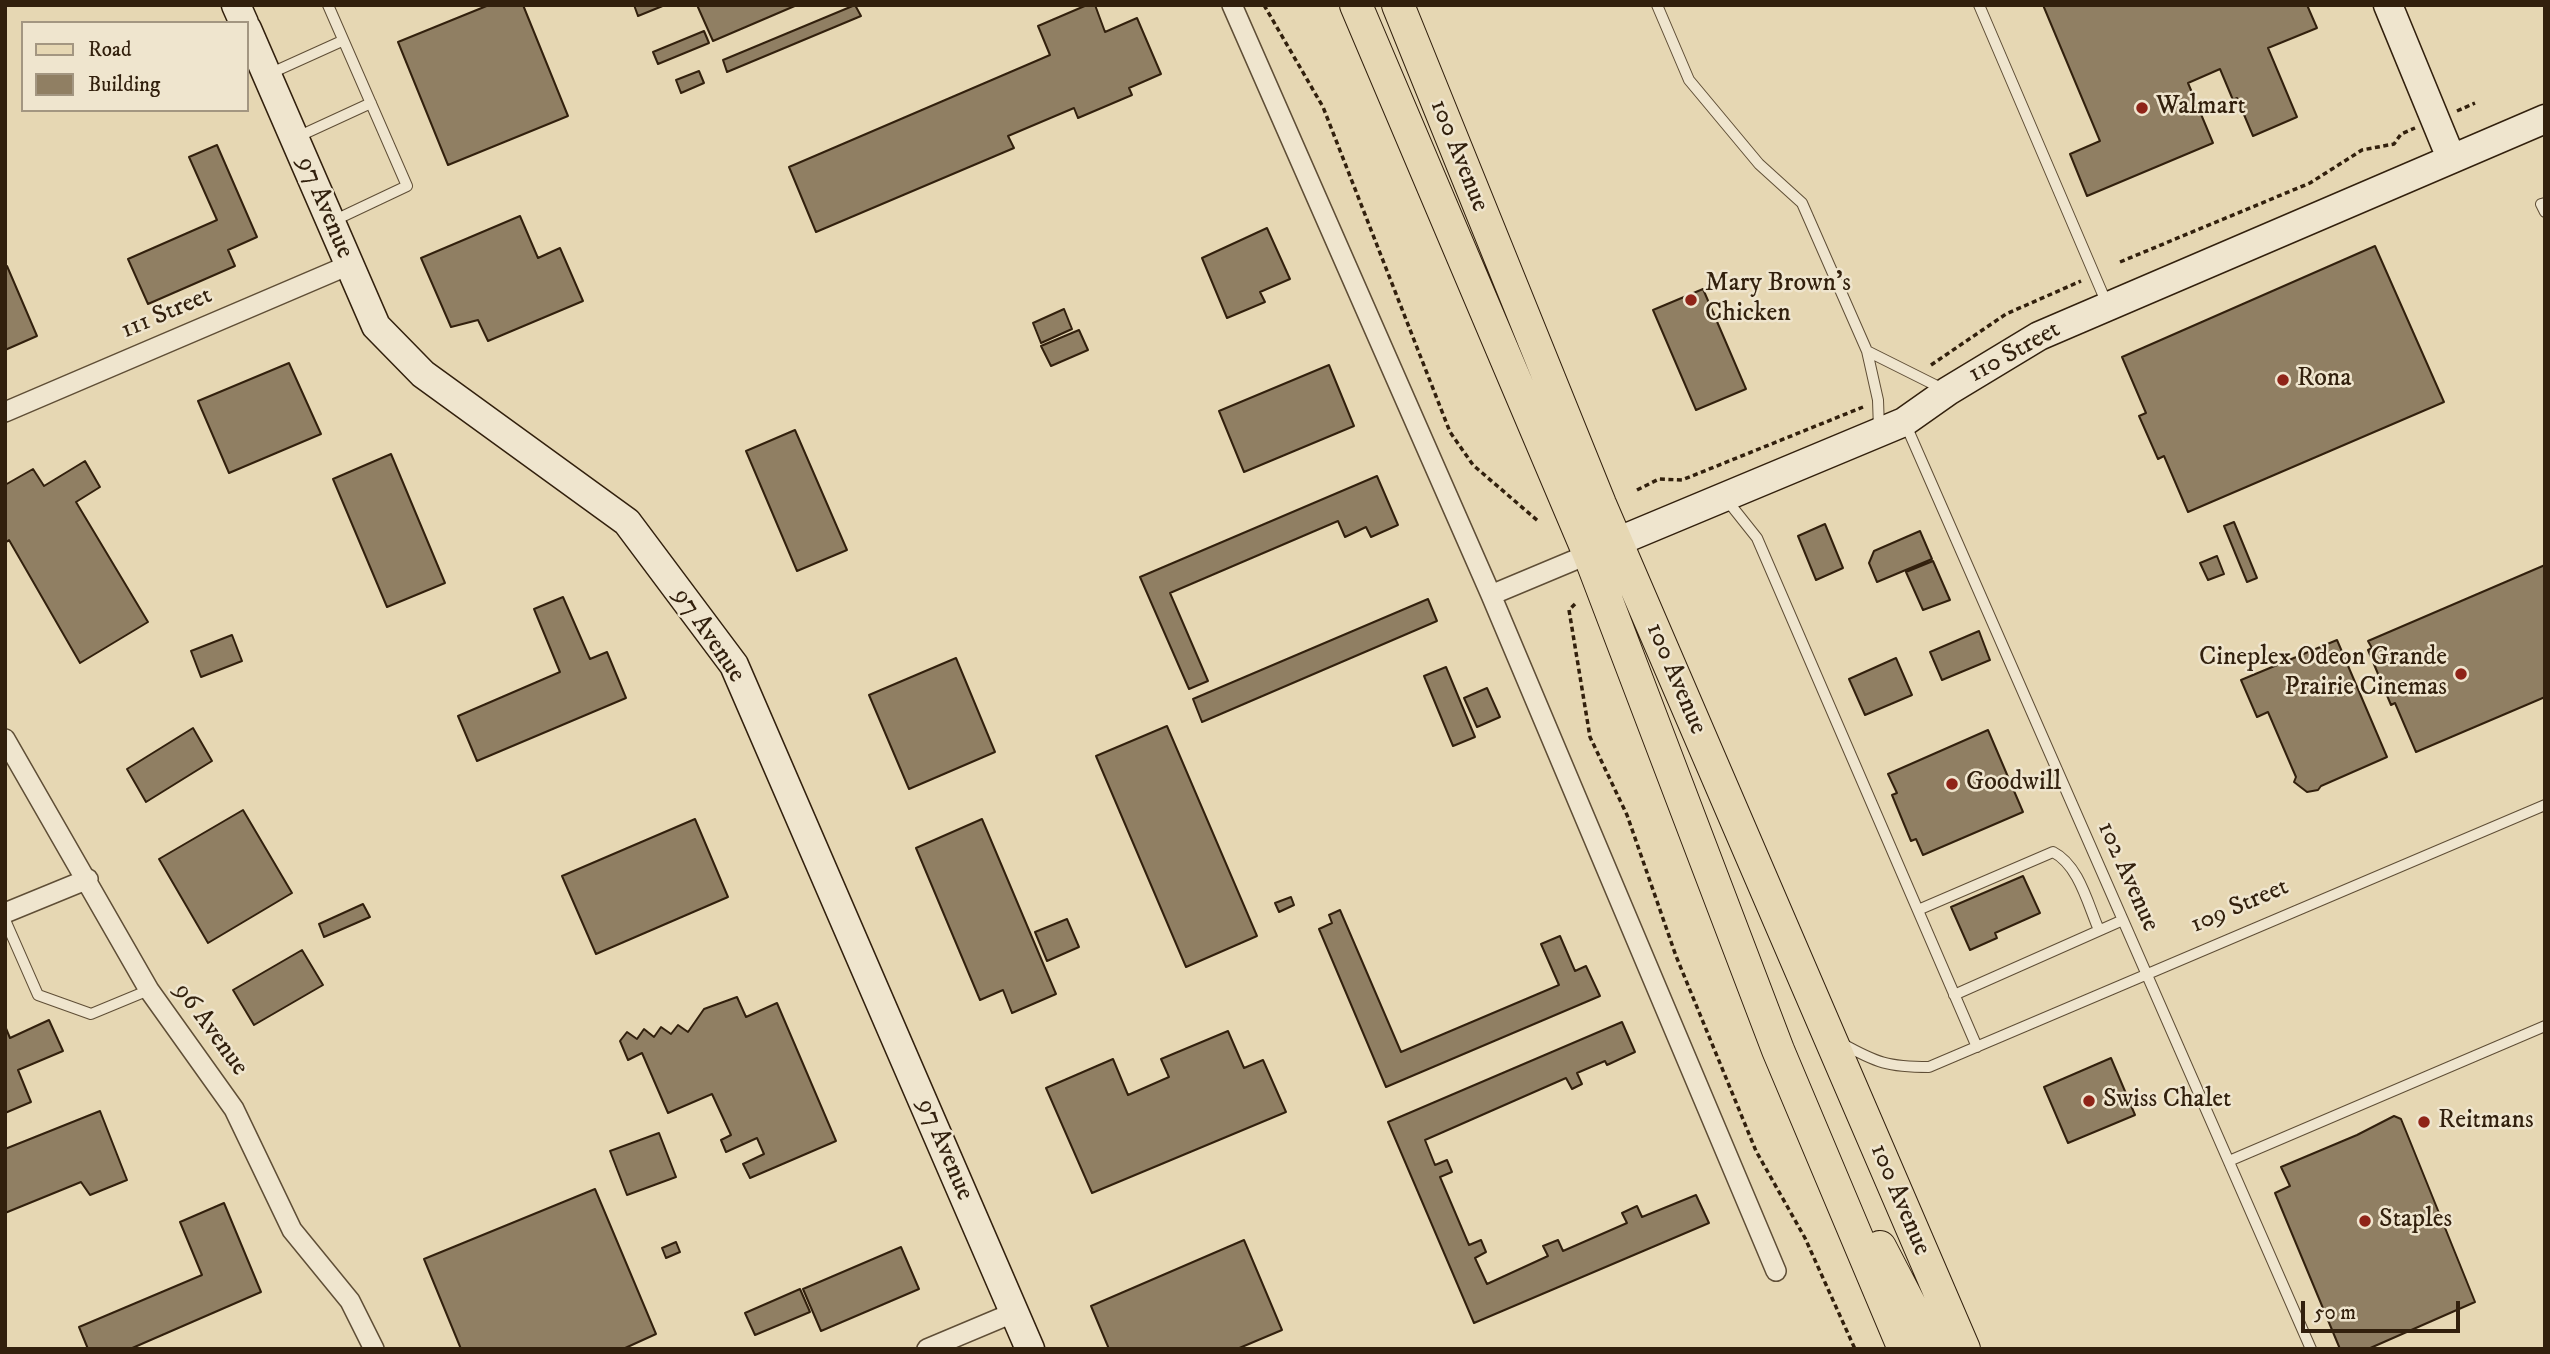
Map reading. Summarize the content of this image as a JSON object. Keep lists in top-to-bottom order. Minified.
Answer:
{"streets":{"main road":["100 Avenue"],"street":["97 Avenue","111 Street","110 Street","96 Avenue"],"lane":["102 Avenue","109 Street"]},"crossings":[["100 Avenue","110 Street"],["100 Avenue","109 Street"],["97 Avenue","111 Street"],["110 Street","102 Avenue"],["102 Avenue","109 Street"]],"places":["Walmart","Mary Brown's Chicken","Rona","Cineplex Odeon Grande Prairie Cinemas","Goodwill","Swiss Chalet","Reitmans","Staples"],"legend":["Road","Building"],"scale_bar":"50 m"}
